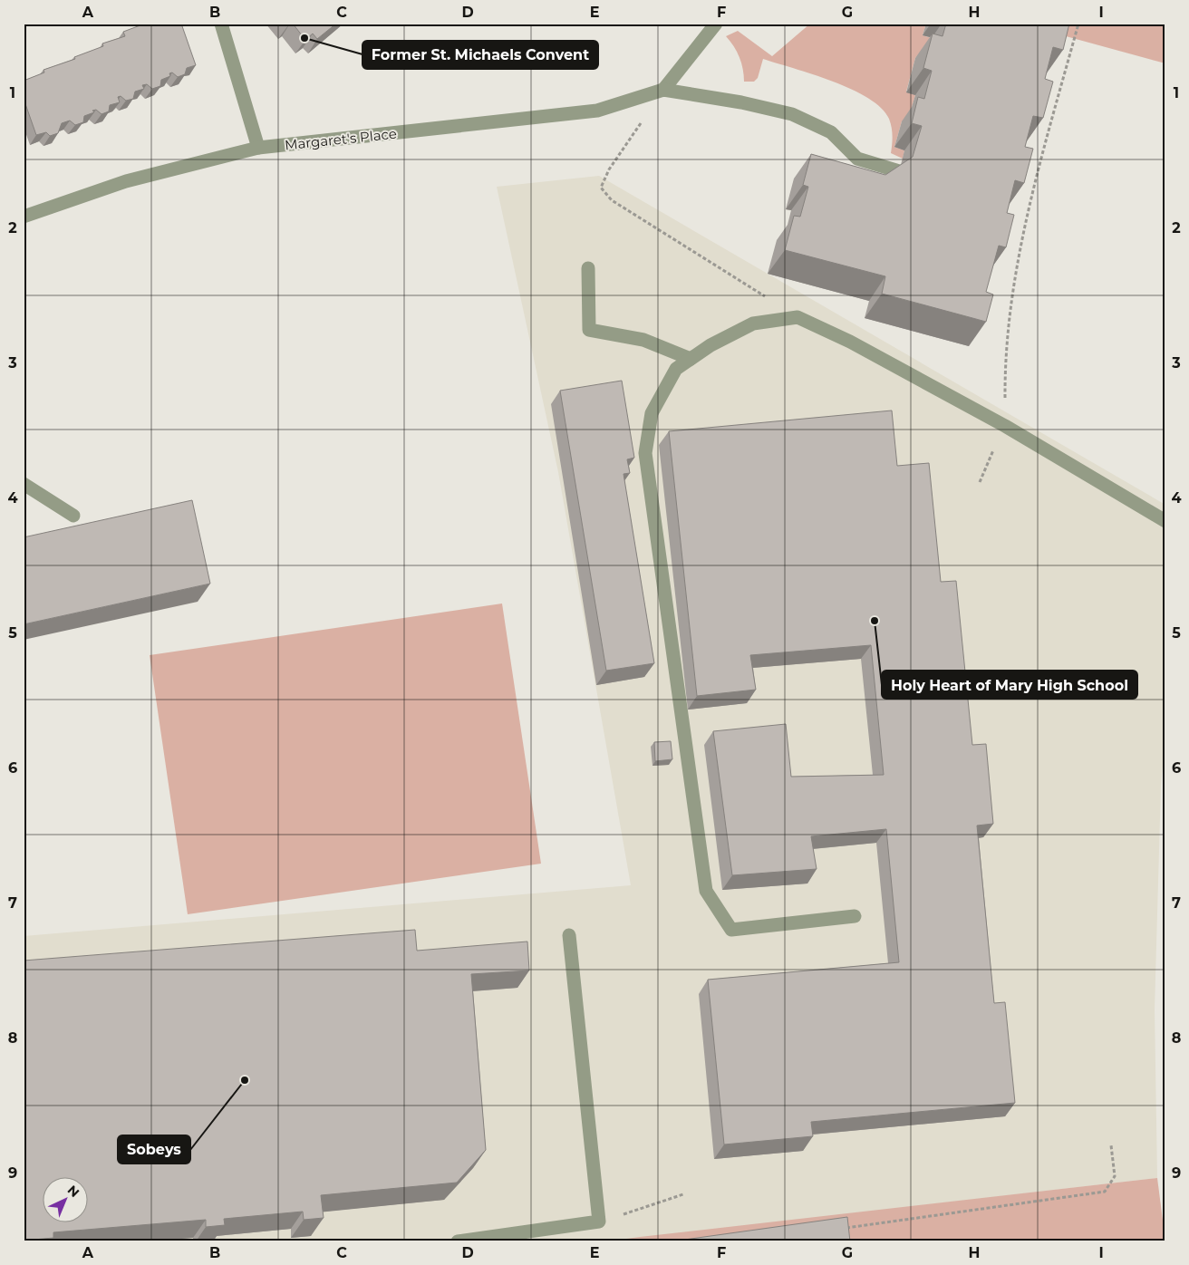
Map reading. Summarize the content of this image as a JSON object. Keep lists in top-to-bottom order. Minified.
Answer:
{"streets":{"street":["Margaret's Place"]},"places":["Former St. Michaels Convent","Holy Heart of Mary High School","Sobeys"],"north":"top right","grid":{"columns":["A","B","C","D","E","F","G","H","I"],"rows":["1","2","3","4","5","6","7","8","9"]}}
